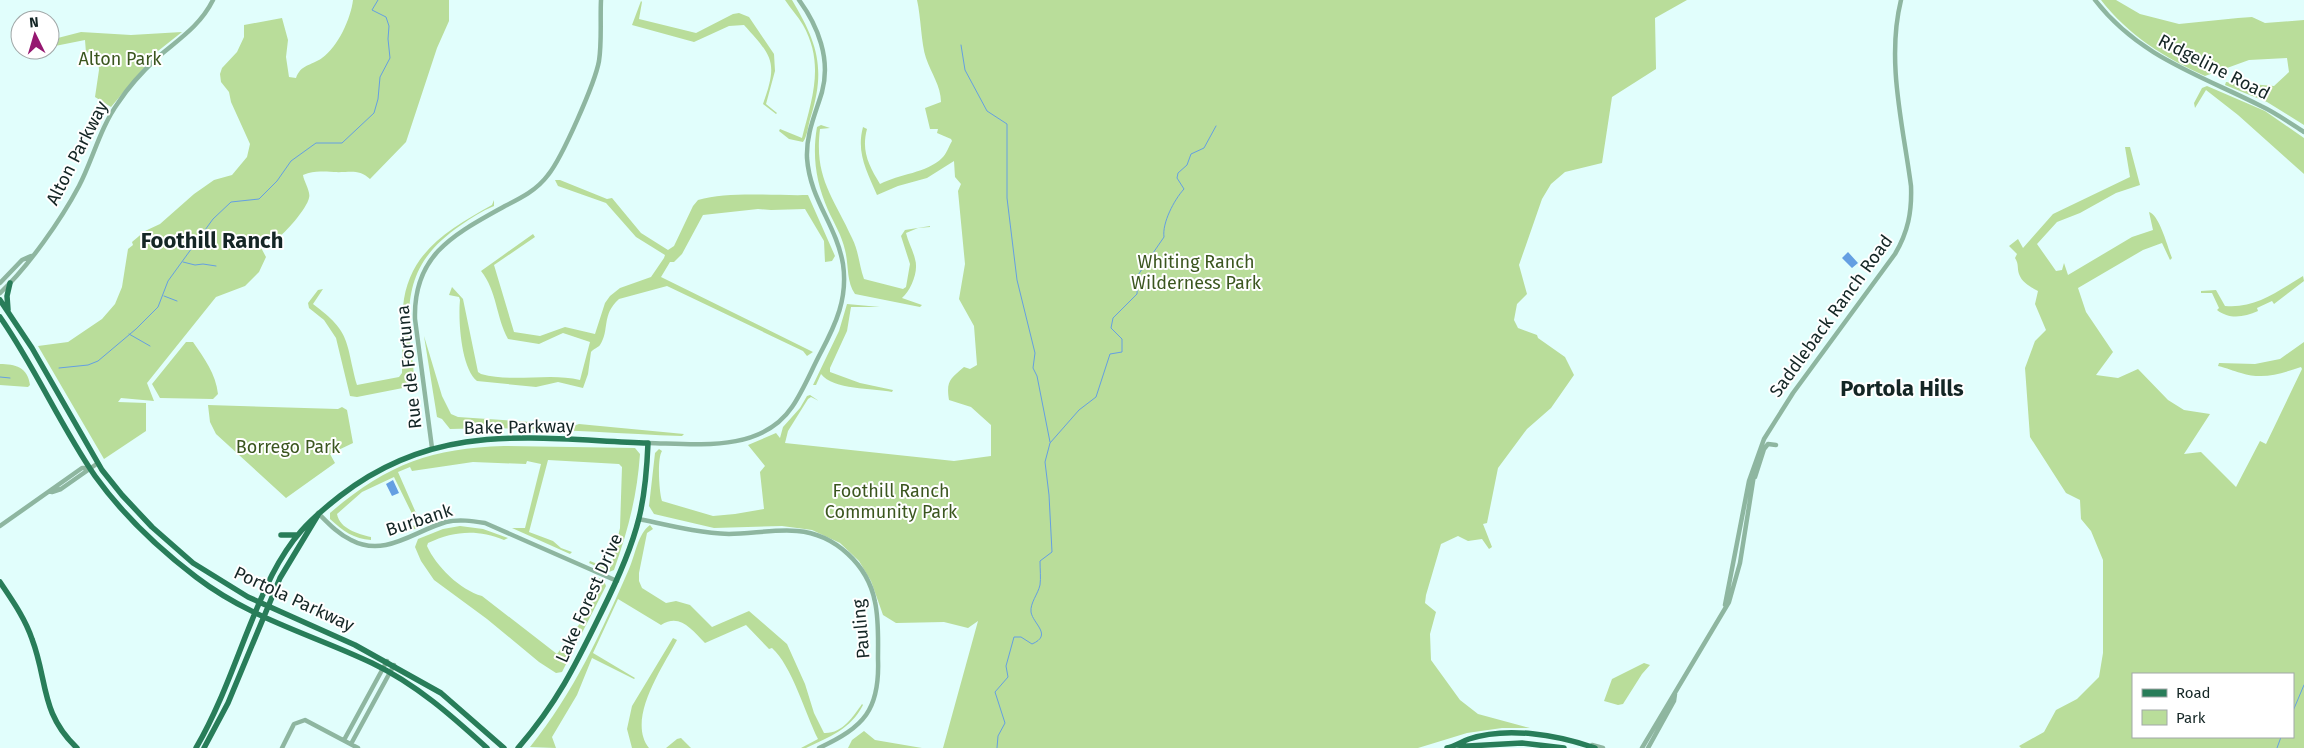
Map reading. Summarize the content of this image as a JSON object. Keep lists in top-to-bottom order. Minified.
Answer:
{"streets":{"main road":["Bake Parkway","Lake Forest Drive","Portola Parkway"],"street":["Ridgeline Road","Alton Parkway","Saddleback Ranch Road","Rue de Fortuna","Burbank","Pauling"]},"crossings":[["Rue de Fortuna","Bake Parkway"],["Bake Parkway","Burbank"],["Bake Parkway","Lake Forest Drive"],["Bake Parkway","Portola Parkway"],["Burbank","Lake Forest Drive"],["Lake Forest Drive","Pauling"]],"districts":["Foothill Ranch","Portola Hills"],"parks":["Alton Park","Whiting Ranch Wilderness Park","Borrego Park","Foothill Ranch Community Park"],"legend":["Road","Park"],"north":"top"}
